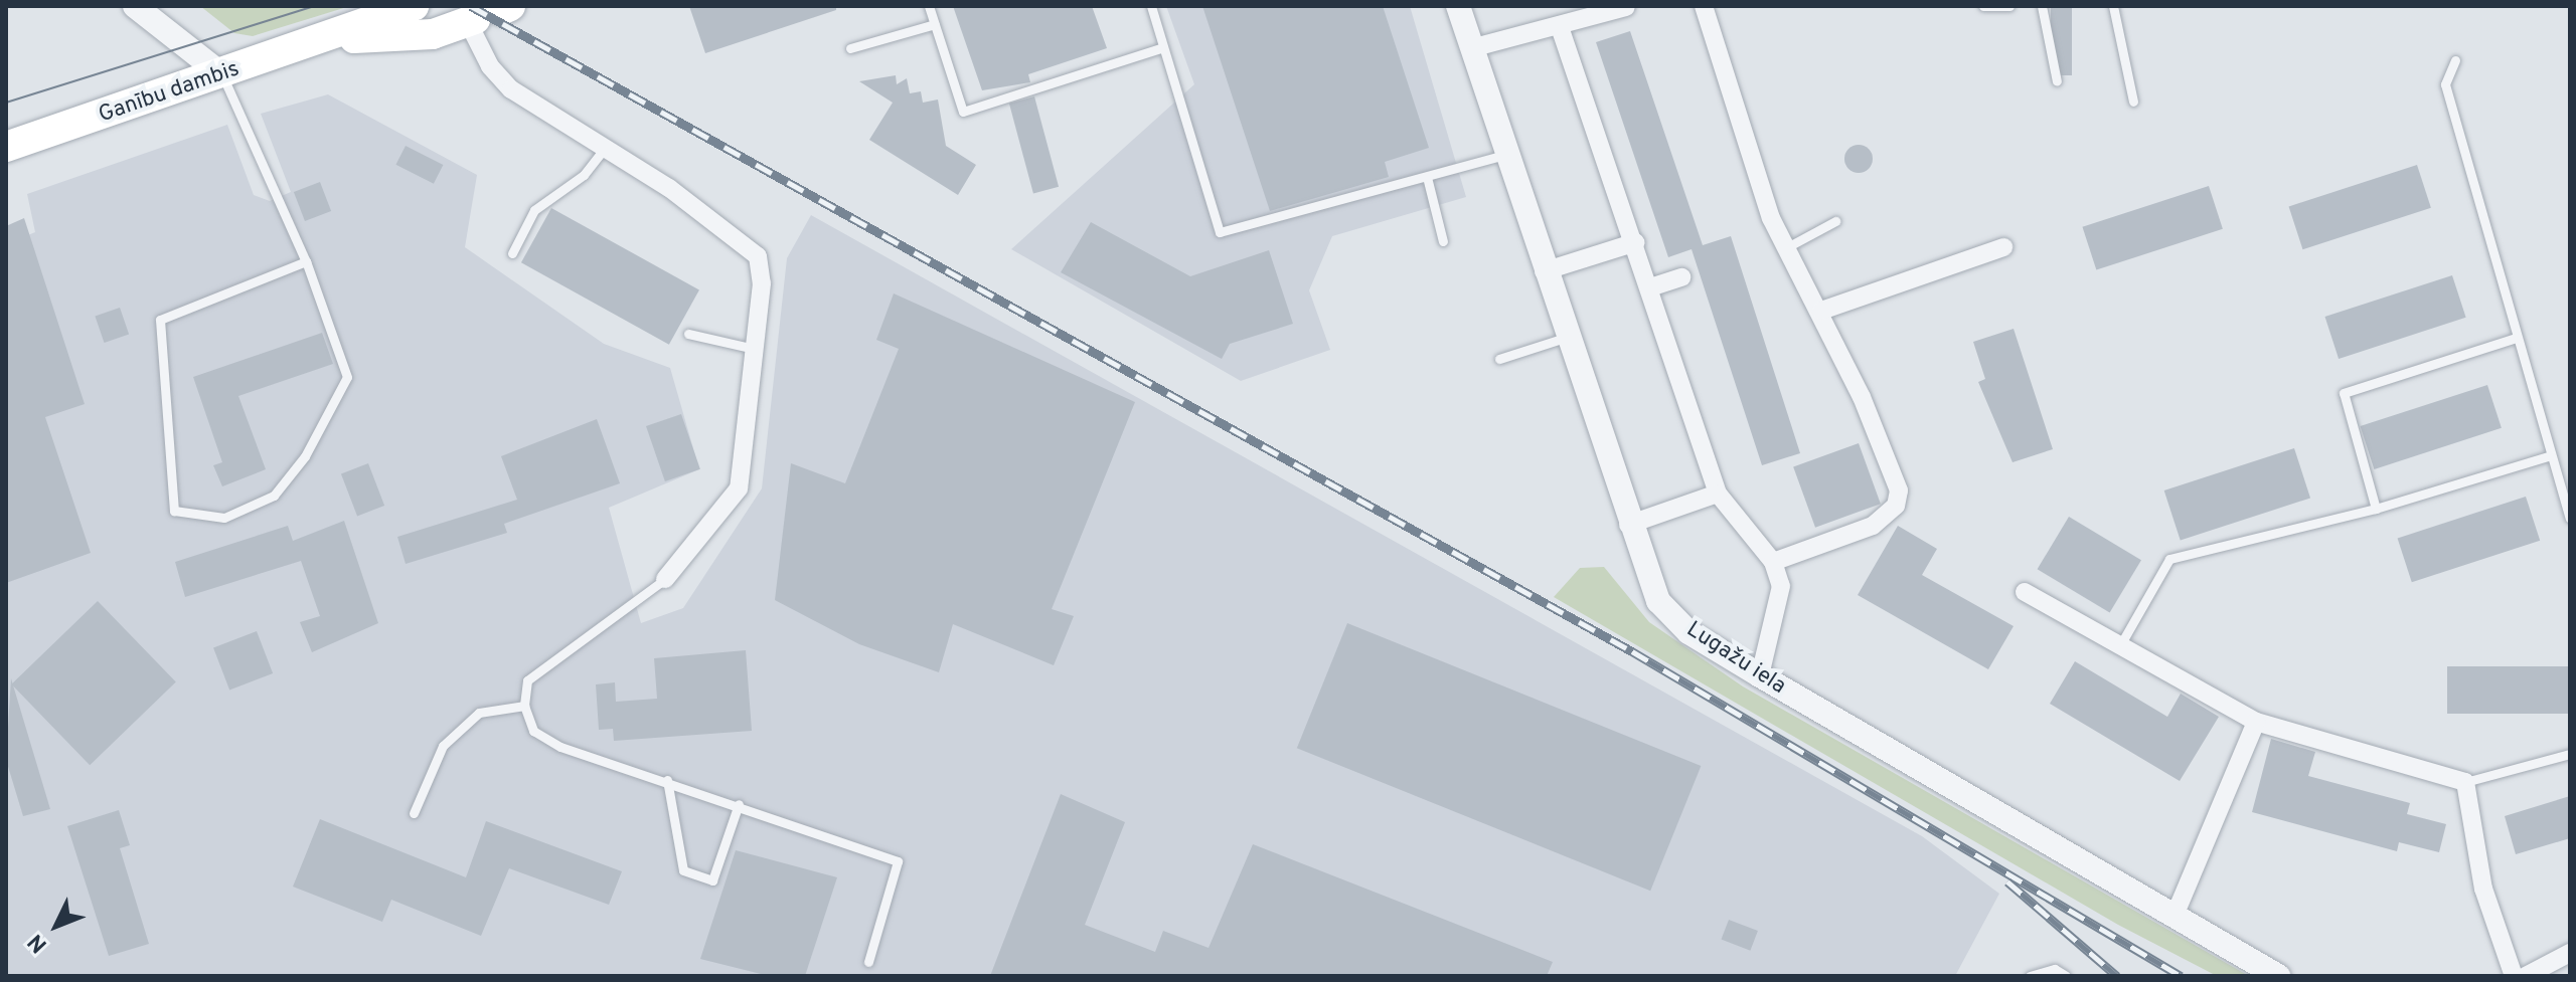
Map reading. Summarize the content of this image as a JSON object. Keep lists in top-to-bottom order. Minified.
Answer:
{"streets":{"main road":["Ganību dambis"],"street":["Lugažu iela"]},"north":"bottom left"}
